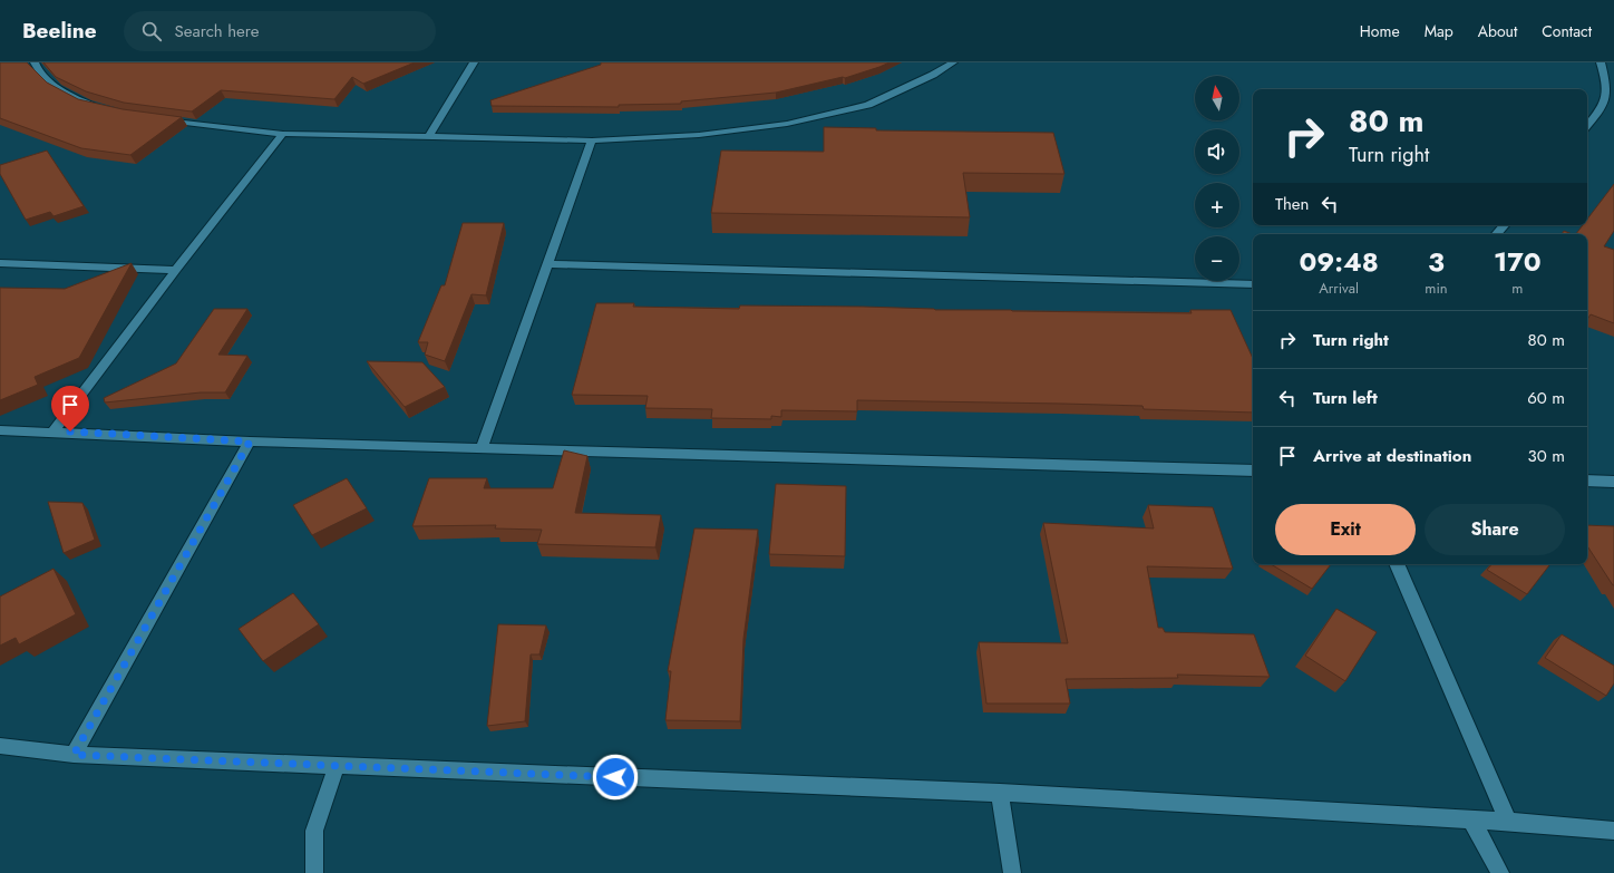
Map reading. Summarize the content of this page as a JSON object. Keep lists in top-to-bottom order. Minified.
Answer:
{"north":"top","page":{"header":"Beeline","search":"Search here","nav":["Home","Map","About","Contact"],"map_buttons":["+","−"],"turn":["80 m","Turn right"],"then":"Then","eta":["09:48","Arrival","3","min","170","m"],"list":[{"name":"Turn right","value":"80 m"},{"name":"Turn left","value":"60 m"},{"name":"Arrive at destination","value":"30 m"}],"buttons":["Exit","Share"]}}
